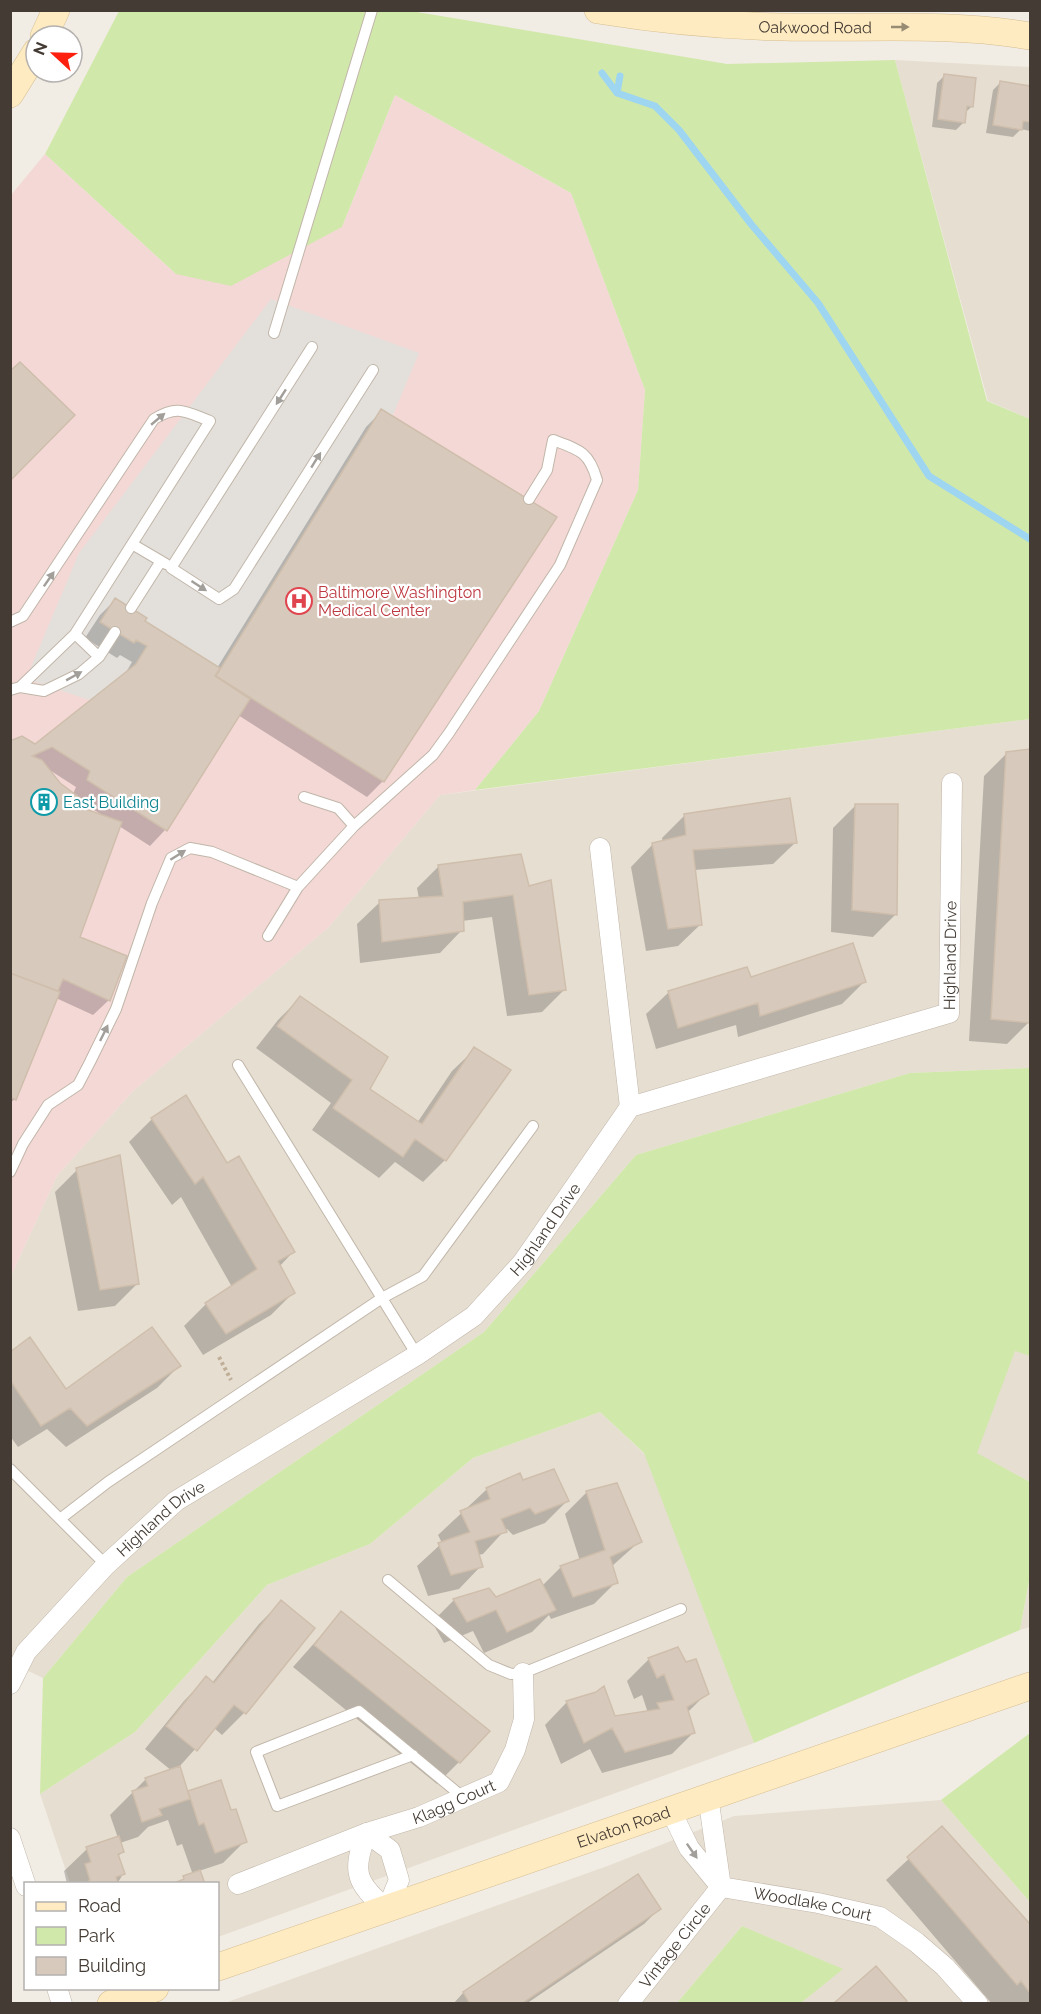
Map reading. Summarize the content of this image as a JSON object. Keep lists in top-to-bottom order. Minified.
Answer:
{"streets":{"street":["Oakwood Road","Highland Drive","Klagg Court","Elvaton Road","Woodlake Court","Vintage Circle"]},"crossings":[["Elvaton Road","Vintage Circle"],["Woodlake Court","Vintage Circle"]],"one_way":["Oakwood Road"],"places":{"hospital":["Baltimore Washington Medical Center"],"building":["East Building"]},"legend":["Road","Park","Building"],"north":"left"}
